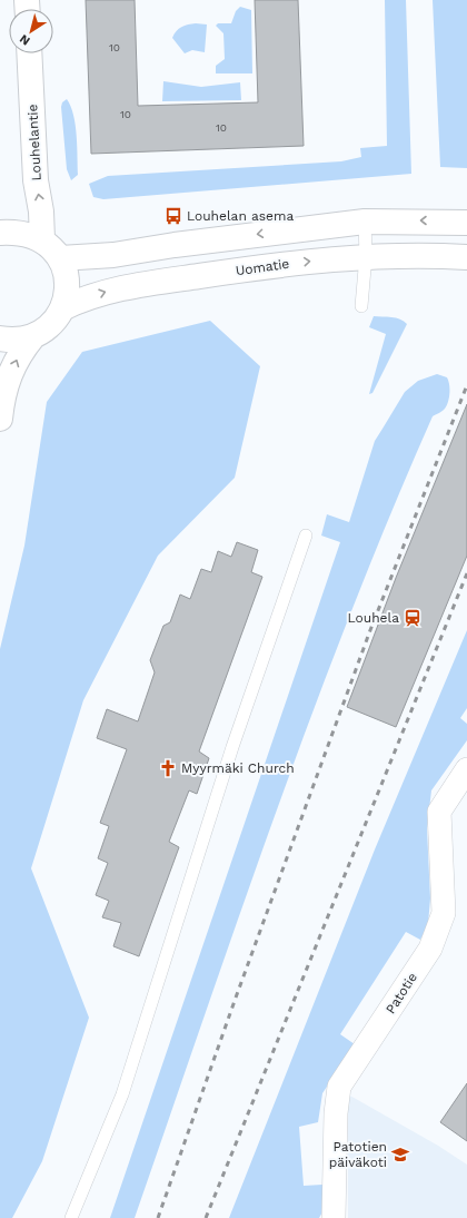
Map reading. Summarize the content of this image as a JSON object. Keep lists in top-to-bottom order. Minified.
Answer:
{"streets":{"street":["Louhelantie","Uomatie","Patotie"]},"one_way":["Louhelantie"],"places":{"bus stop":["Louhelan asema"],"station":["Louhela"],"church":["Myyrmäki Church"],"school or university":["Patotien päiväkoti"]},"house_numbers":["10","10","10"],"north":"bottom left"}
